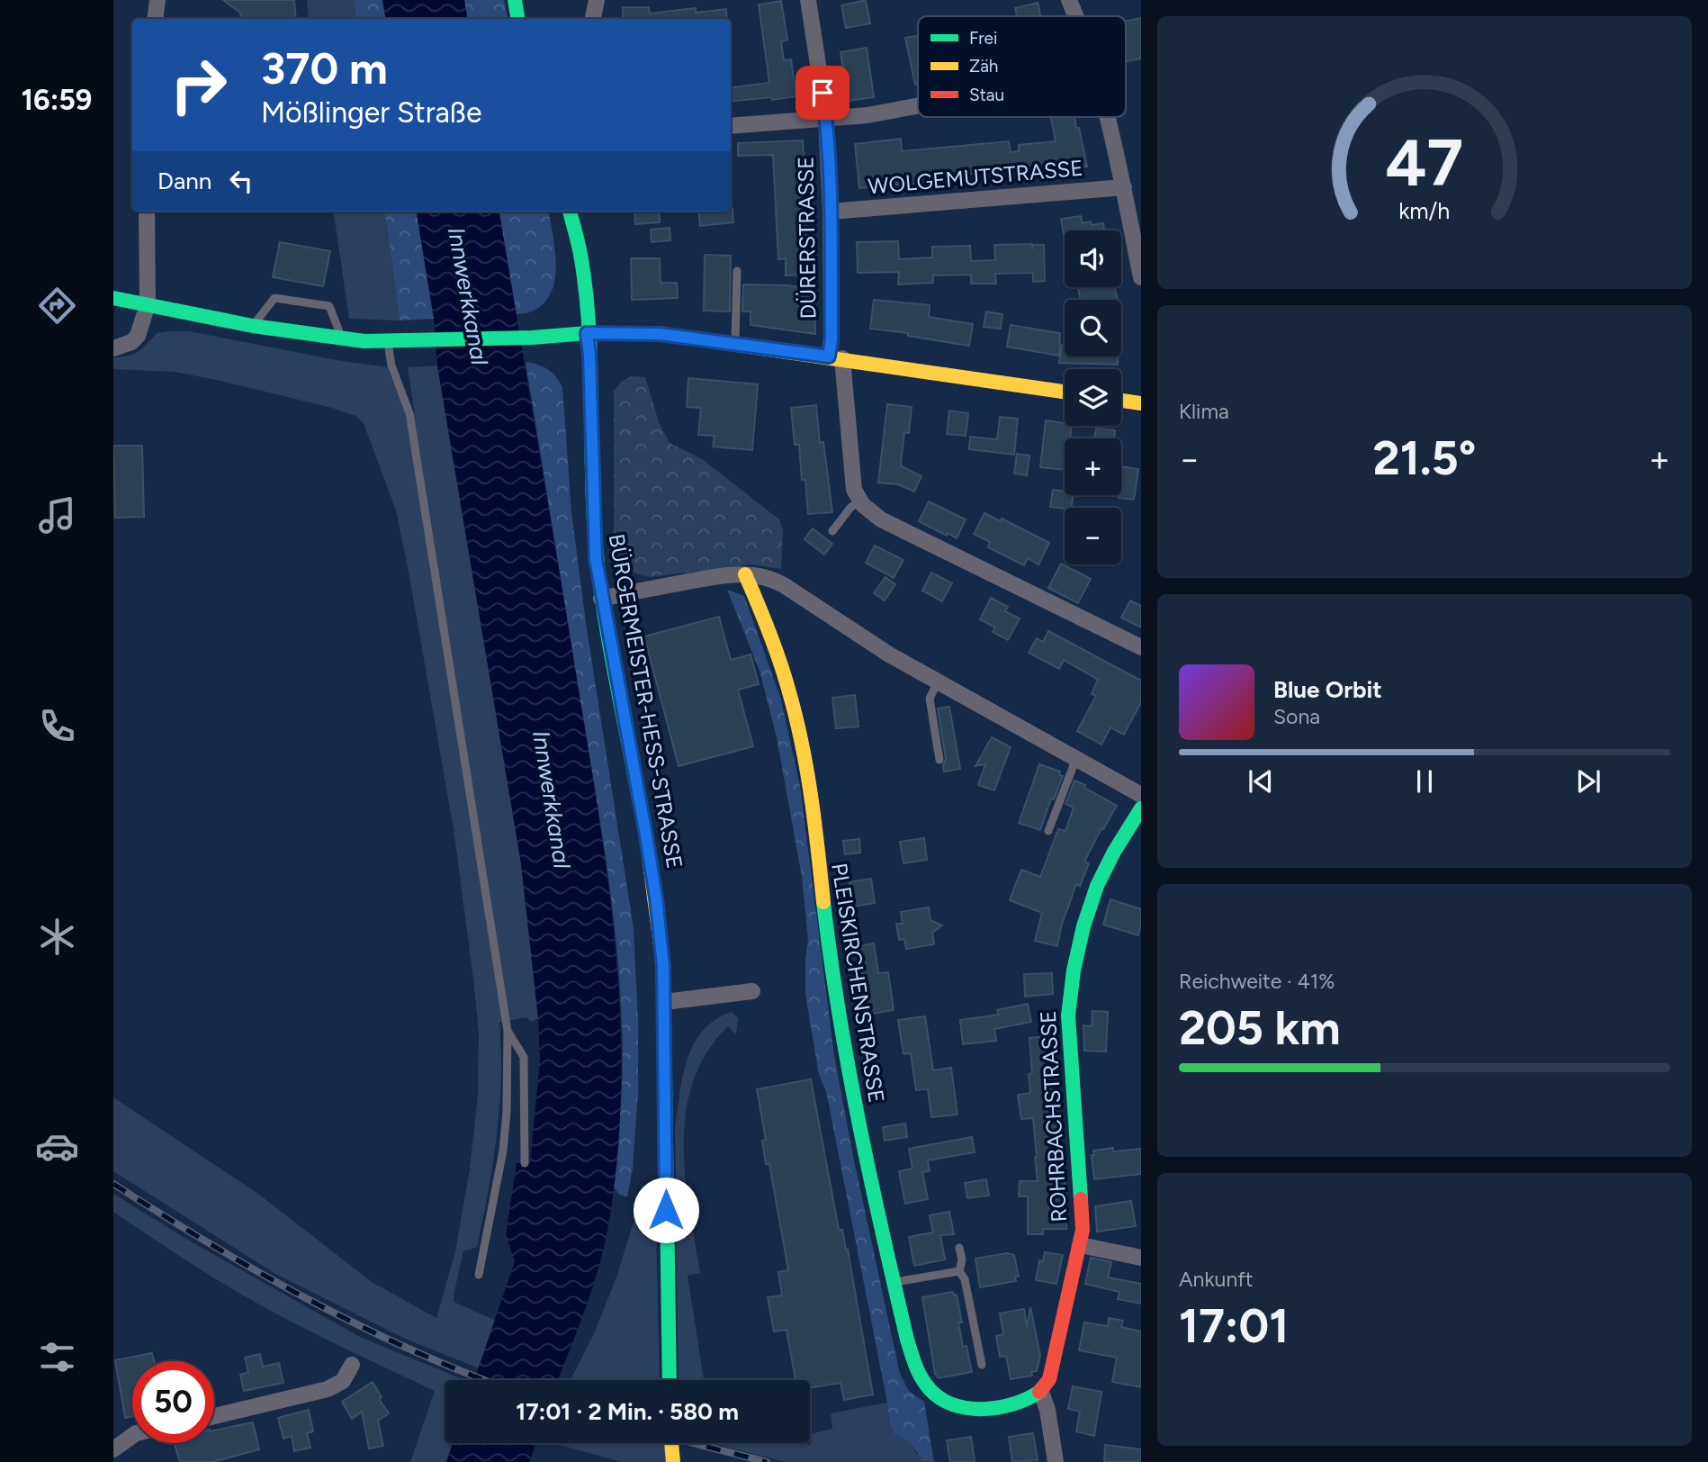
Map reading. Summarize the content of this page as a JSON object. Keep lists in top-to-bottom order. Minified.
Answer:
{"streets":{"street":["WOLGEMUTSTRASSE","DÜRERSTRASSE","BÜRGERMEISTER-HESS-STRASSE","PLEISKIRCHENSTRASSE","ROHRBACHSTRASSE"]},"crossings":[["WOLGEMUTSTRASSE","DÜRERSTRASSE"],["PLEISKIRCHENSTRASSE","ROHRBACHSTRASSE"]],"water":["Innwerkkanal"],"legend":["Frei","Zäh","Stau"],"page":{"tabs":"16:59","turn":["370 m","Mößlinger Straße"],"then":"Dann","map_buttons":["+","−"],"tile":["Klima",["Reichweite · 41%","205 km"],["Ankunft","17:01"]],"heat":["−","21.5°","+"],"song":["Blue Orbit","Sona"],"limit":"50","trip":"17:01 · 2 Min. · 580 m","gauge":["47","km/h"]}}
